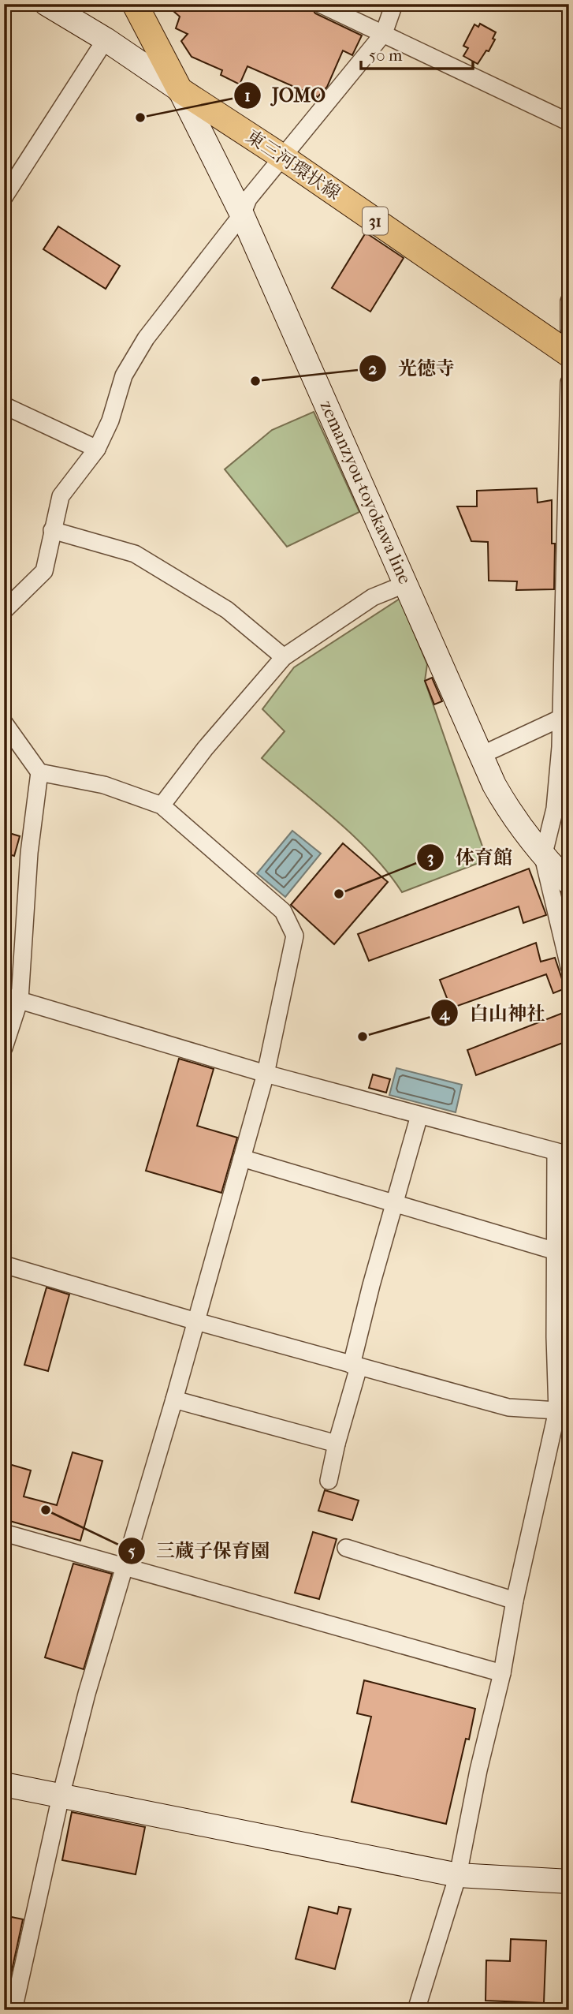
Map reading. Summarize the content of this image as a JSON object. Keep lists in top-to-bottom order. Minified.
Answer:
{"streets":{"main road":["東三河環状線","31","zemanzyou-toyokawa line"]},"crossings":[["東三河環状線","31"],["東三河環状線","zemanzyou-toyokawa line"],["31","zemanzyou-toyokawa line"]],"places":["JOMO","光徳寺","体育館","白山神社","三蔵子保育園"],"scale_bar":"50 m"}
